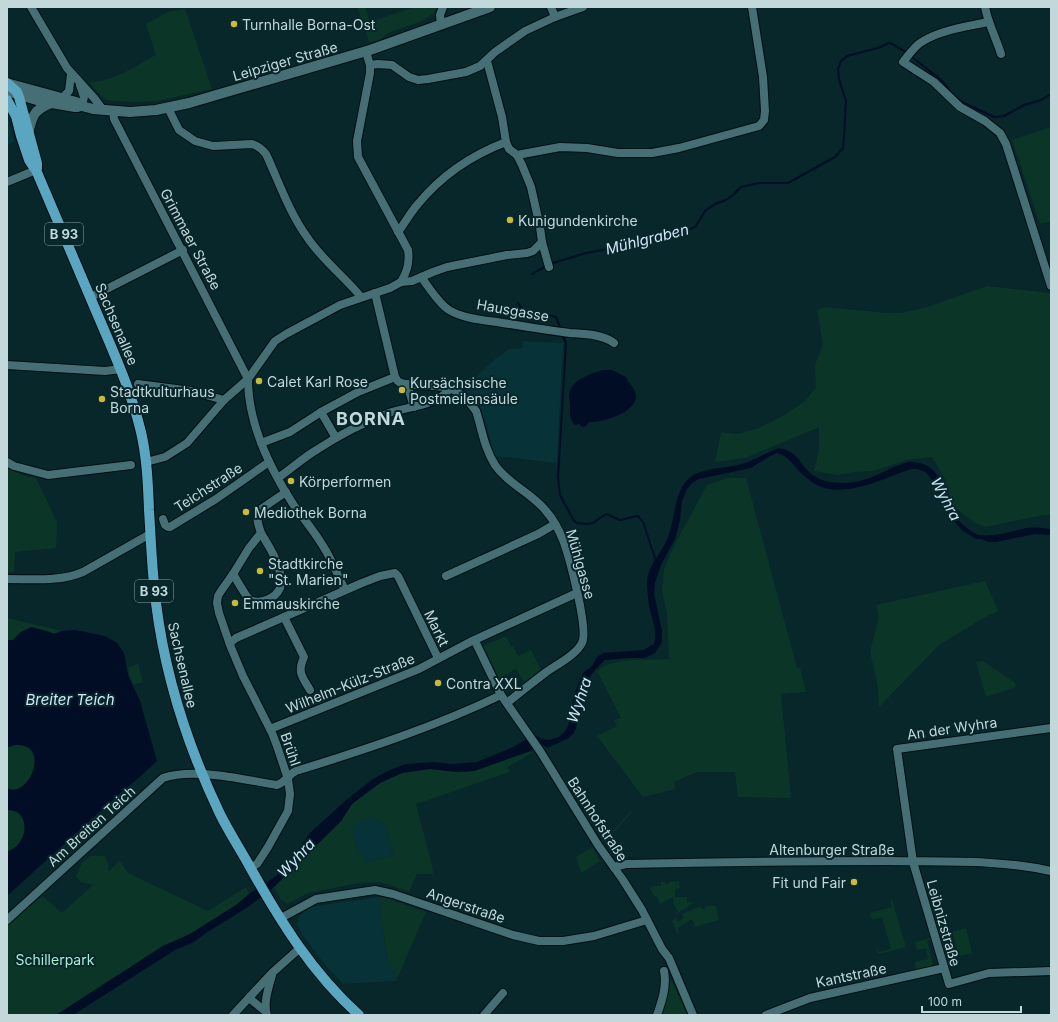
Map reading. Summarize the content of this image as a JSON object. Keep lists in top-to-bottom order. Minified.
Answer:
{"streets":{"main road":["B 93","Sachsenallee"],"street":["Leipziger Straße","Grimmaer Straße","Hausgasse","Teichstraße","Mühlgasse","Markt","Wilhelm-Külz-Straße","An der Wyhra","Brühl","Bahnhofstraße","Am Breiten Teich","Altenburger Straße","Angerstraße","Leibnizstraße","Kantstraße"]},"crossings":[["Leipziger Straße","B 93"],["Leipziger Straße","Grimmaer Straße"],["Leipziger Straße","Sachsenallee"],["B 93","Sachsenallee"],["Sachsenallee","Brühl"],["Sachsenallee","Am Breiten Teich"],["Sachsenallee","Angerstraße"],["Mühlgasse","Markt"],["Mühlgasse","Bahnhofstraße"],["Markt","Wilhelm-Külz-Straße"],["Markt","Bahnhofstraße"],["Wilhelm-Külz-Straße","Brühl"],["An der Wyhra","Altenburger Straße"],["An der Wyhra","Leibnizstraße"],["Bahnhofstraße","Altenburger Straße"],["Bahnhofstraße","Angerstraße"],["Altenburger Straße","Leibnizstraße"],["Leibnizstraße","Kantstraße"]],"districts":["BORNA"],"water":["Mühlgraben","Wyhra","Breiter Teich"],"parks":["Schillerpark"],"places":["Turnhalle Borna-Ost","Kunigundenkirche","Calet Karl Rose","Kursächsische Postmeilensäule","Stadtkulturhaus Borna","Körperformen","Mediothek Borna","Stadtkirche \"St. Marien\"","Emmauskirche","Contra XXL","Fit und Fair"],"scale_bar":"100 m"}
